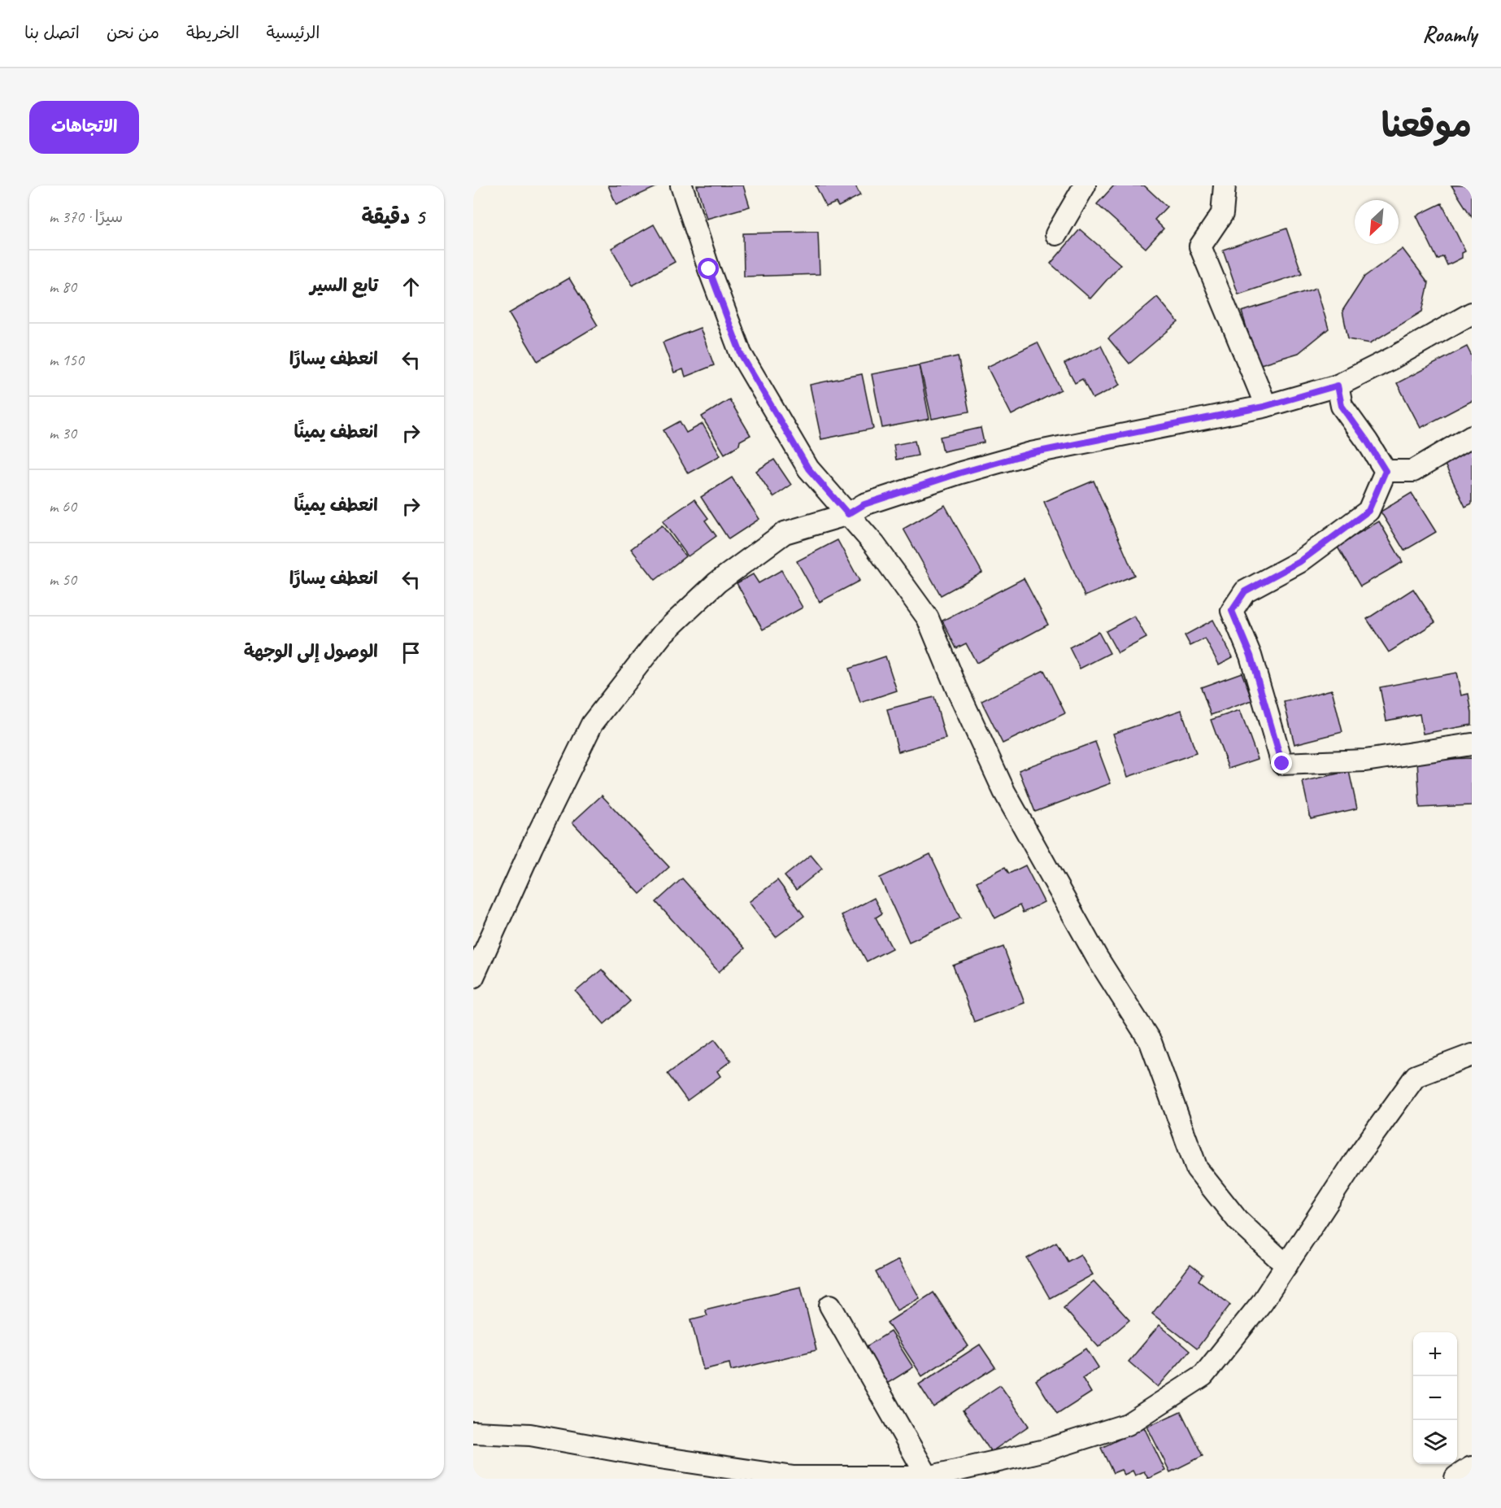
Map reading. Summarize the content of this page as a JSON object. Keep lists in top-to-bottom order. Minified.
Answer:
{"north":"bottom left","page":{"header":"Roamly","nav":["الرئيسية","الخريطة","من نحن","اتصل بنا"],"title":"موقعنا","buttons":"الاتجاهات","heading":["5 دقيقة","سيرًا · 370 m"],"list":[["تابع السير","80 m"],["انعطف يسارًا","150 m"],["انعطف يمينًا","30 m"],["انعطف يمينًا","60 m"],["انعطف يسارًا","50 m"],"الوصول إلى الوجهة"],"map_buttons":["+","−"]}}
